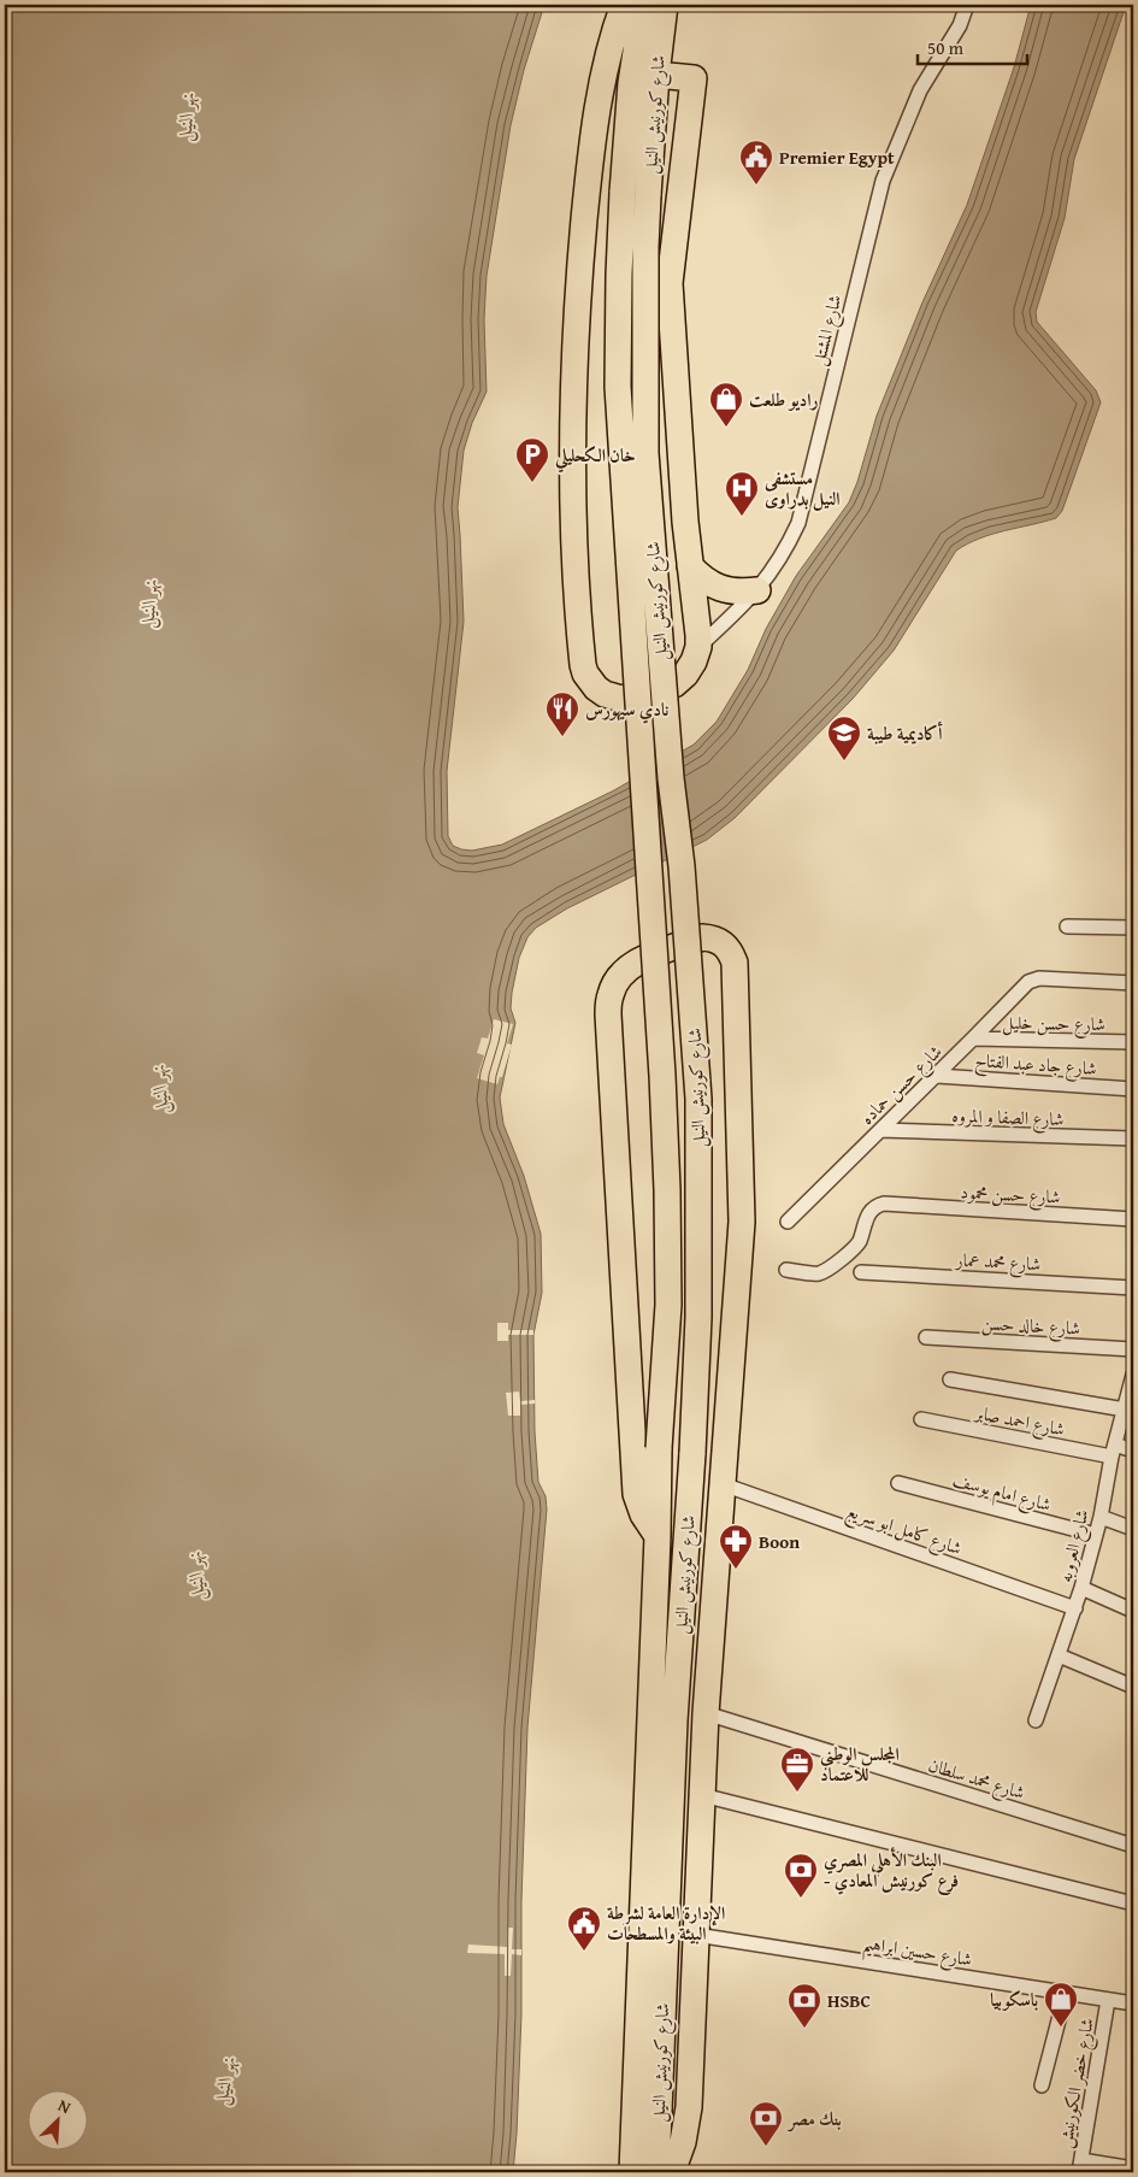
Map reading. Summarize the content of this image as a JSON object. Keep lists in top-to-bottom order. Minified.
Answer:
{"streets":{"highway":["شارع كورنيش النيل"],"street":["شارع المشتل","شارع حسن خليل","شارع جاد عبد الفتاح","شارع حسن حماده","شارع الصفا و المروه","شارع حسن محمود","شارع محمد عمار","شارع خالد حسن","شارع احمد صابر","شارع امام يوسف","شارع كامل ابو سريع","شارع العروبه","شارع محمد سلطان","شارع حسين ابراهيم","شارع خضر الكورنيش"]},"crossings":[["شارع حسن خليل","شارع حسن حماده"],["شارع جاد عبد الفتاح","شارع حسن حماده"],["شارع حسن حماده","شارع الصفا و المروه"],["شارع احمد صابر","شارع العروبه"],["شارع امام يوسف","شارع العروبه"],["شارع كامل ابو سريع","شارع العروبه"],["شارع حسين ابراهيم","شارع خضر الكورنيش"]],"water":["نهر النيل"],"places":{"public building":["Premier Egypt","الإدارة العامة لشرطة البيئة والمسطحات"],"shop":["راديو طلعت","باسكوبيا"],"parking":["خان الكحليلي"],"hospital":["مستشفى النيل بدراوى"],"restaurant":["نادي سيهورس"],"school or university":["أكاديمية طيبة"],"pharmacy":["Boon"],"office":["المجلس الوطني للاعتماد"],"bank":["البنك الأهلي المصري - فرع كورنيش المعادي","HSBC","بنك مصر"]},"scale_bar":"50 m","north":"top right"}
